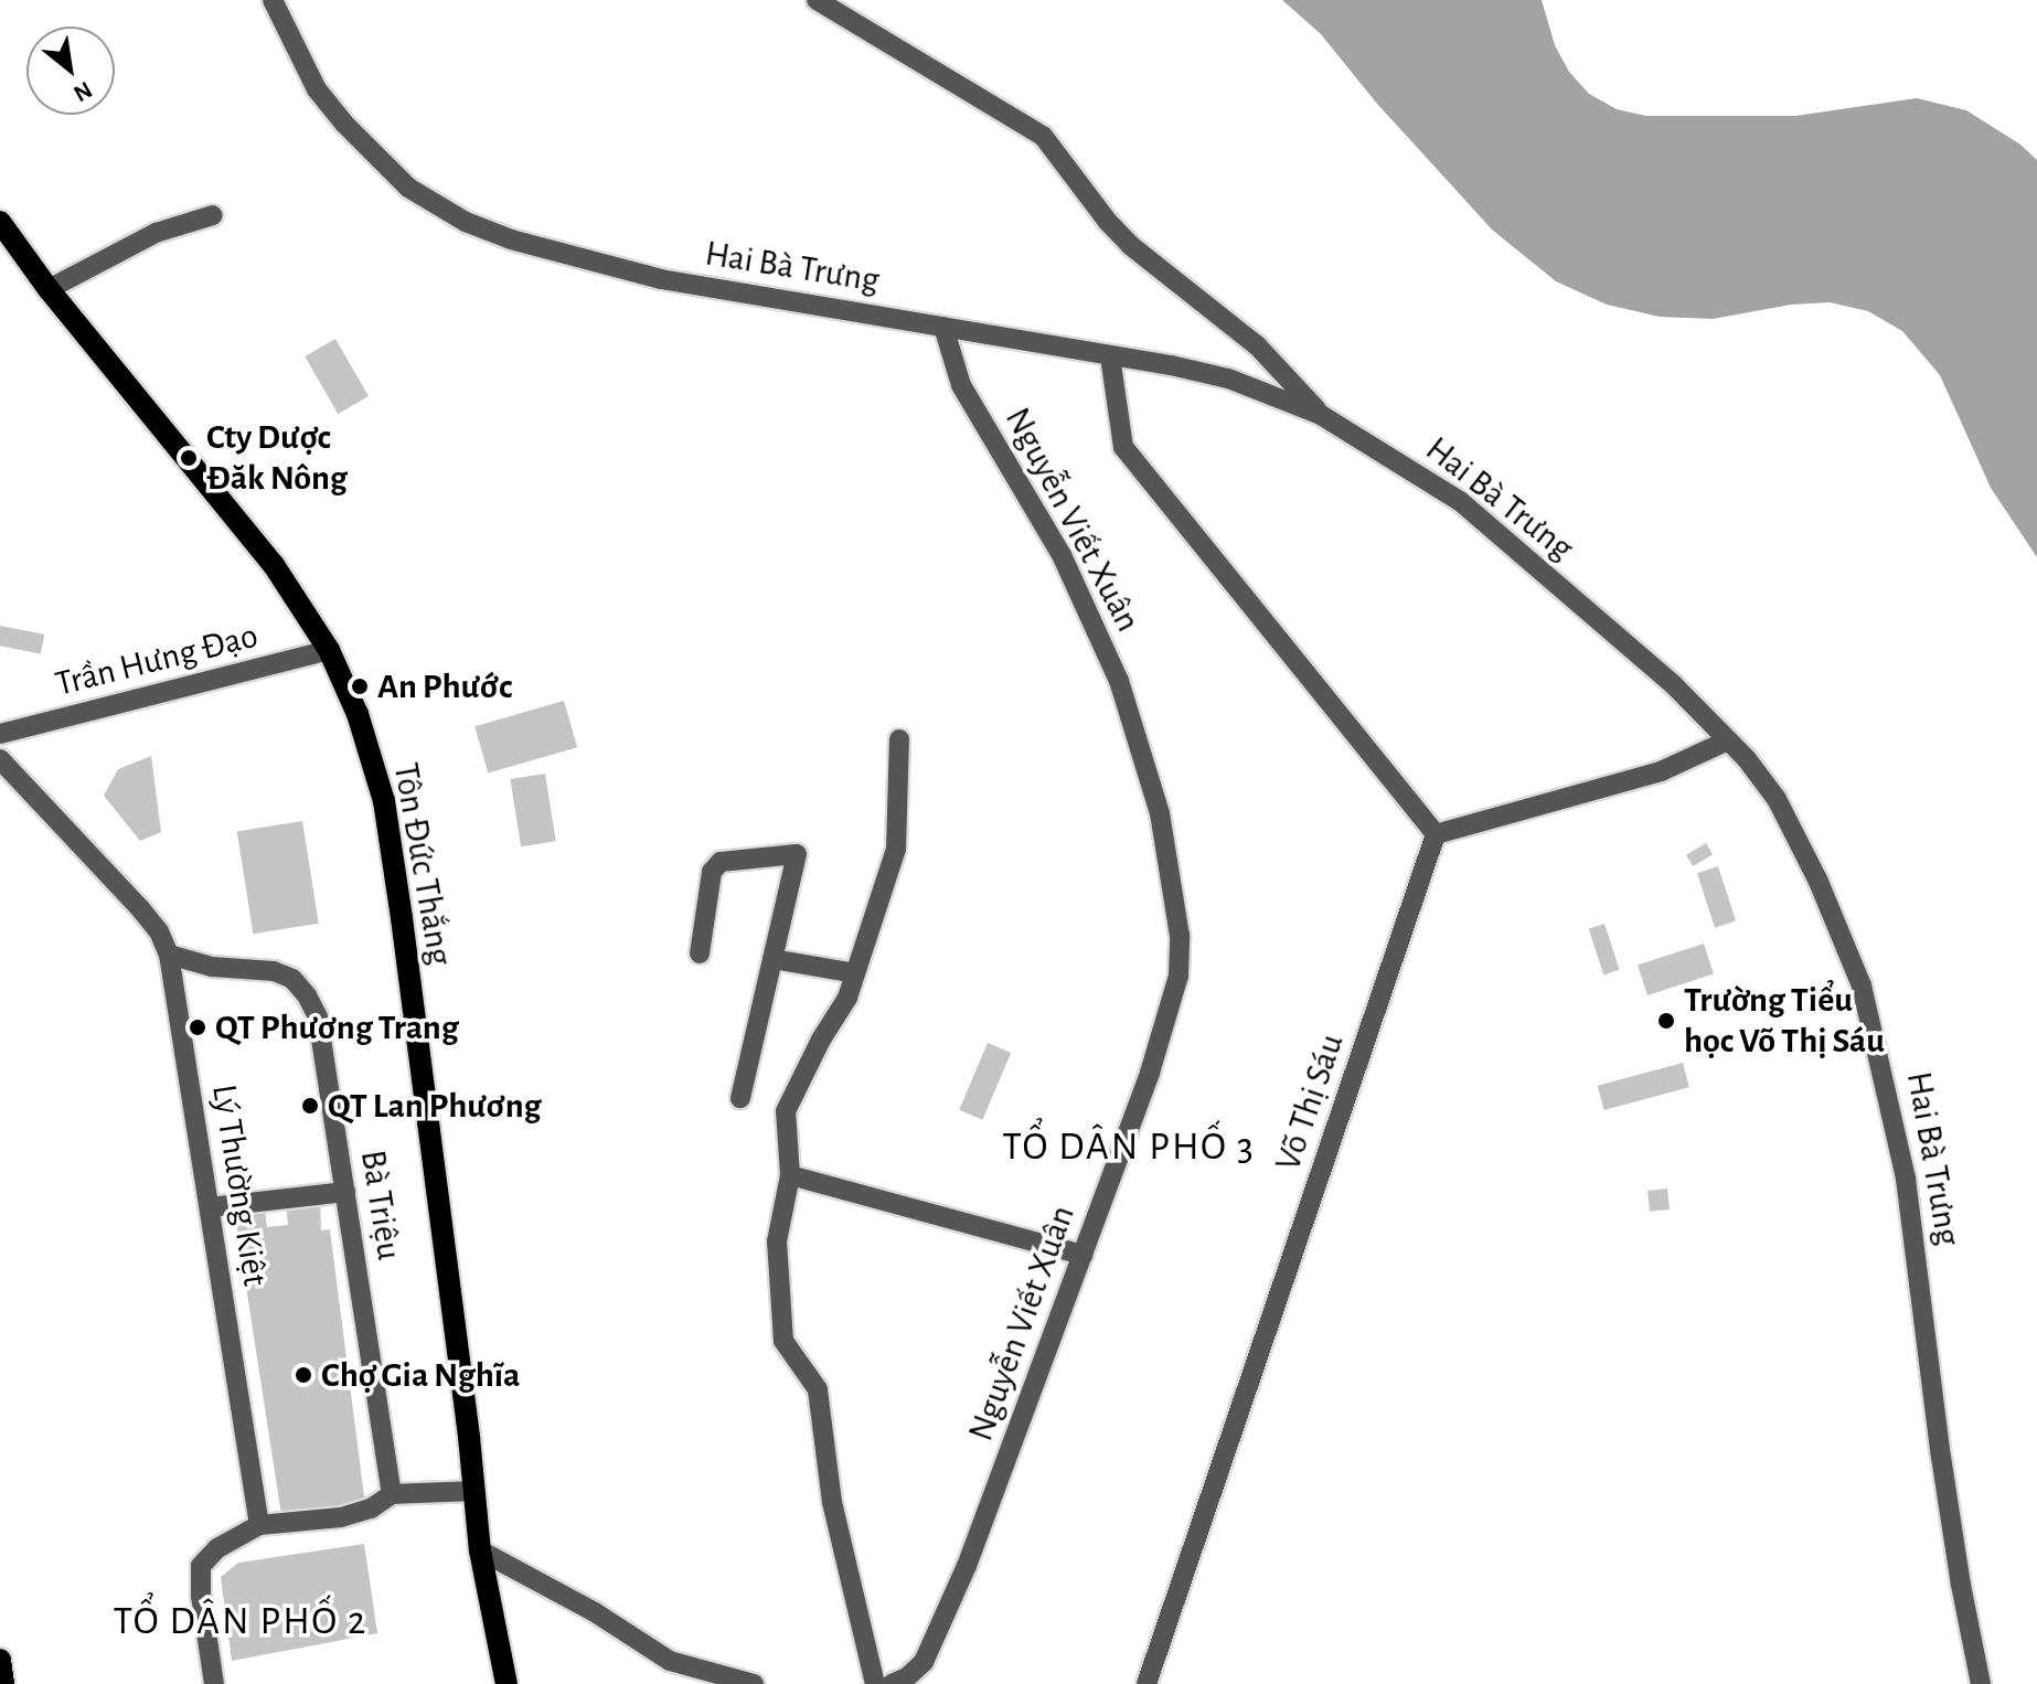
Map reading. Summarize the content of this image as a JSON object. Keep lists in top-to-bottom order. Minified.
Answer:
{"streets":{"main road":["Tôn Đức Thắng"],"street":["Hai Bà Trưng","Nguyễn Viết Xuân","Trần Hưng Đạo","Võ Thị Sáu","Lý Thường Kiệt","Bà Triệu"]},"crossings":[["Hai Bà Trưng","Nguyễn Viết Xuân"],["Trần Hưng Đạo","Tôn Đức Thắng"],["Lý Thường Kiệt","Bà Triệu"]],"districts":["TỔ DÂN PHỐ 3","TỔ DÂN PHỐ 2"],"places":["Cty Dược Đăk Nông","An Phước","Trường Tiểu học Võ Thị Sáu","QT Phương Trang","QT Lan Phương","Chợ Gia Nghĩa"],"north":"bottom right"}
